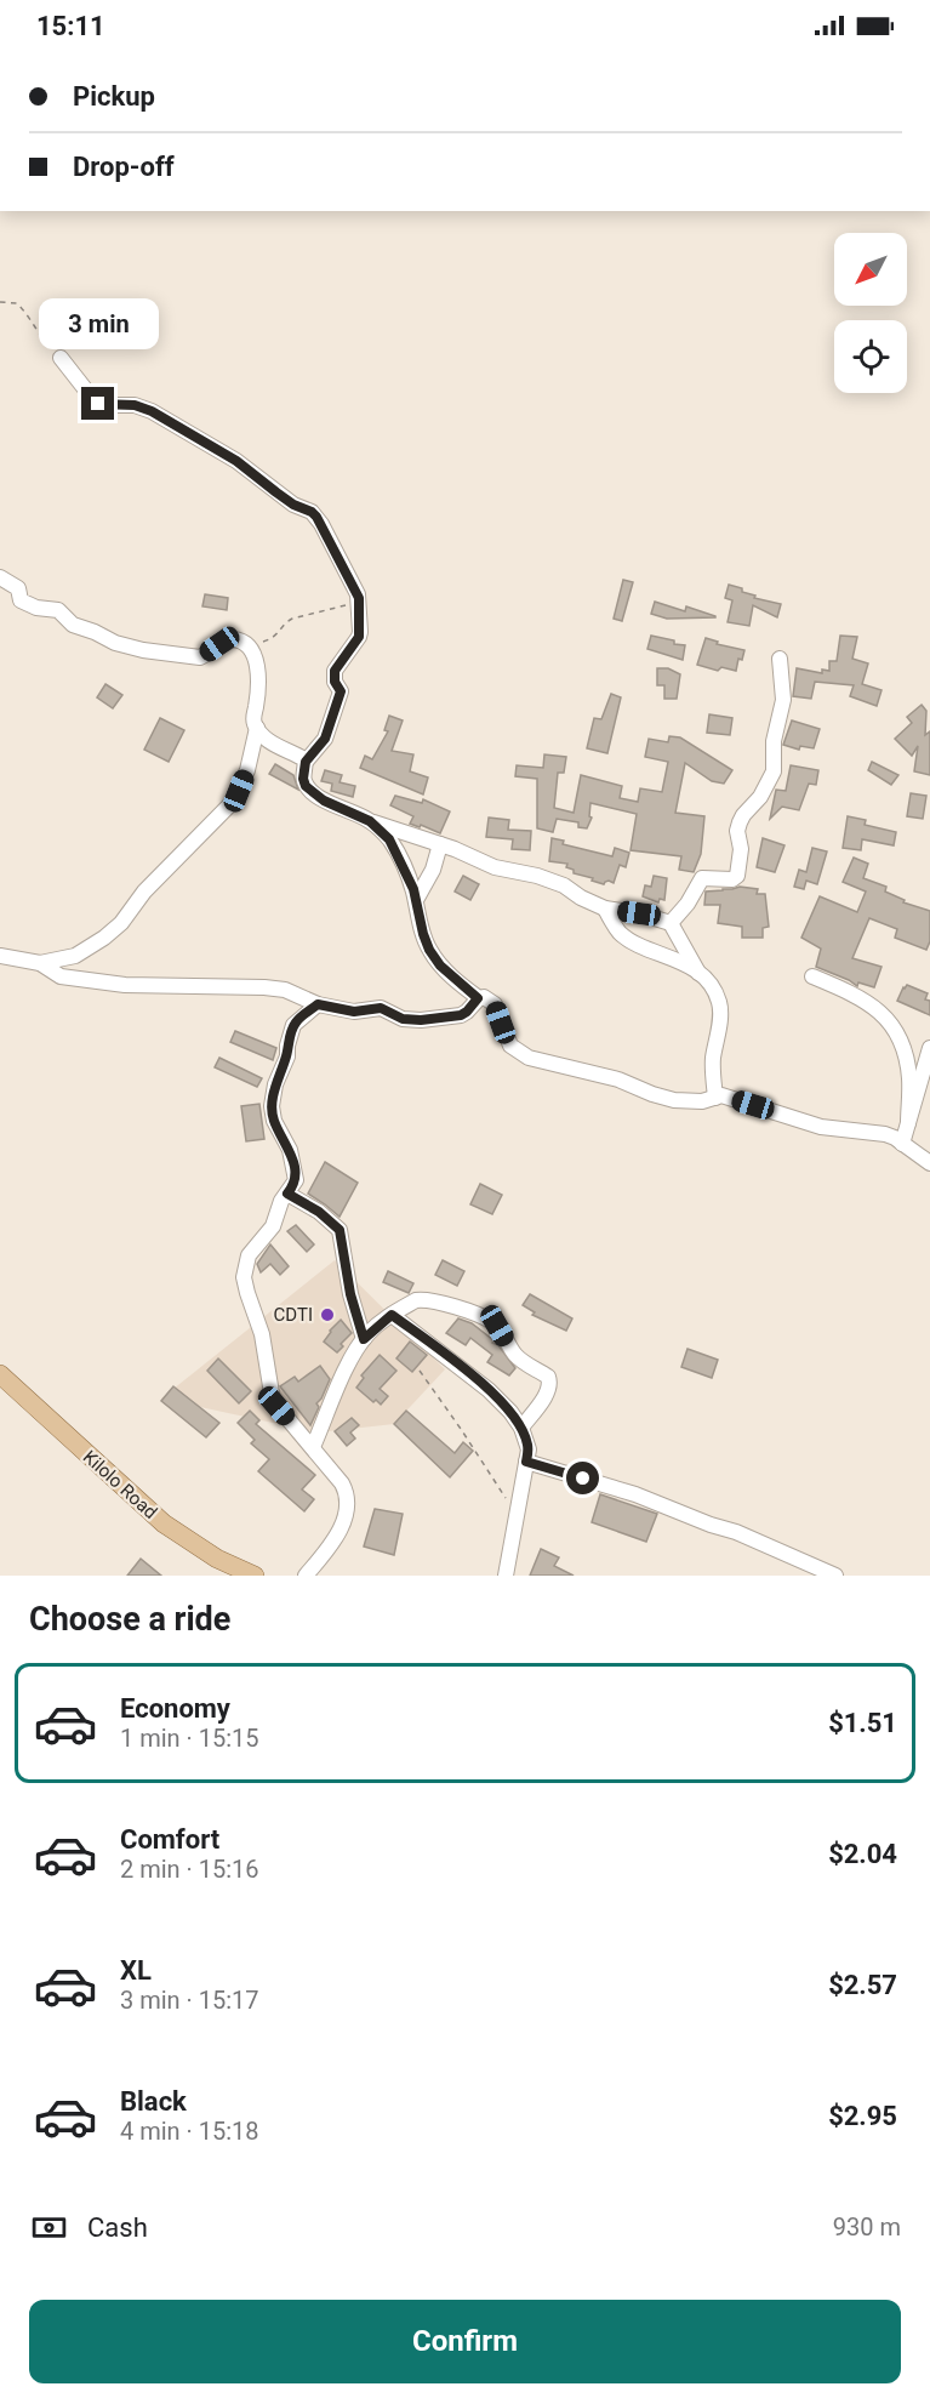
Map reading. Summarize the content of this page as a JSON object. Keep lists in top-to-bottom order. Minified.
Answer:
{"streets":{"main road":["Kilolo Road"]},"places":["CDTI"],"north":"bottom left","page":{"status":"15:11","banner":["Pickup","Drop-off"],"bubble":"3 min","heading":"Choose a ride","list":[{"name":"Economy","note":"1 min · 15:15","value":"$1.51"},{"name":"Comfort","note":"2 min · 15:16","value":"$2.04"},{"name":"XL","note":"3 min · 15:17","value":"$2.57"},{"name":"Black","note":"4 min · 15:18","value":"$2.95"}],"pay":["Cash","930 m"],"buttons":"Confirm"}}
